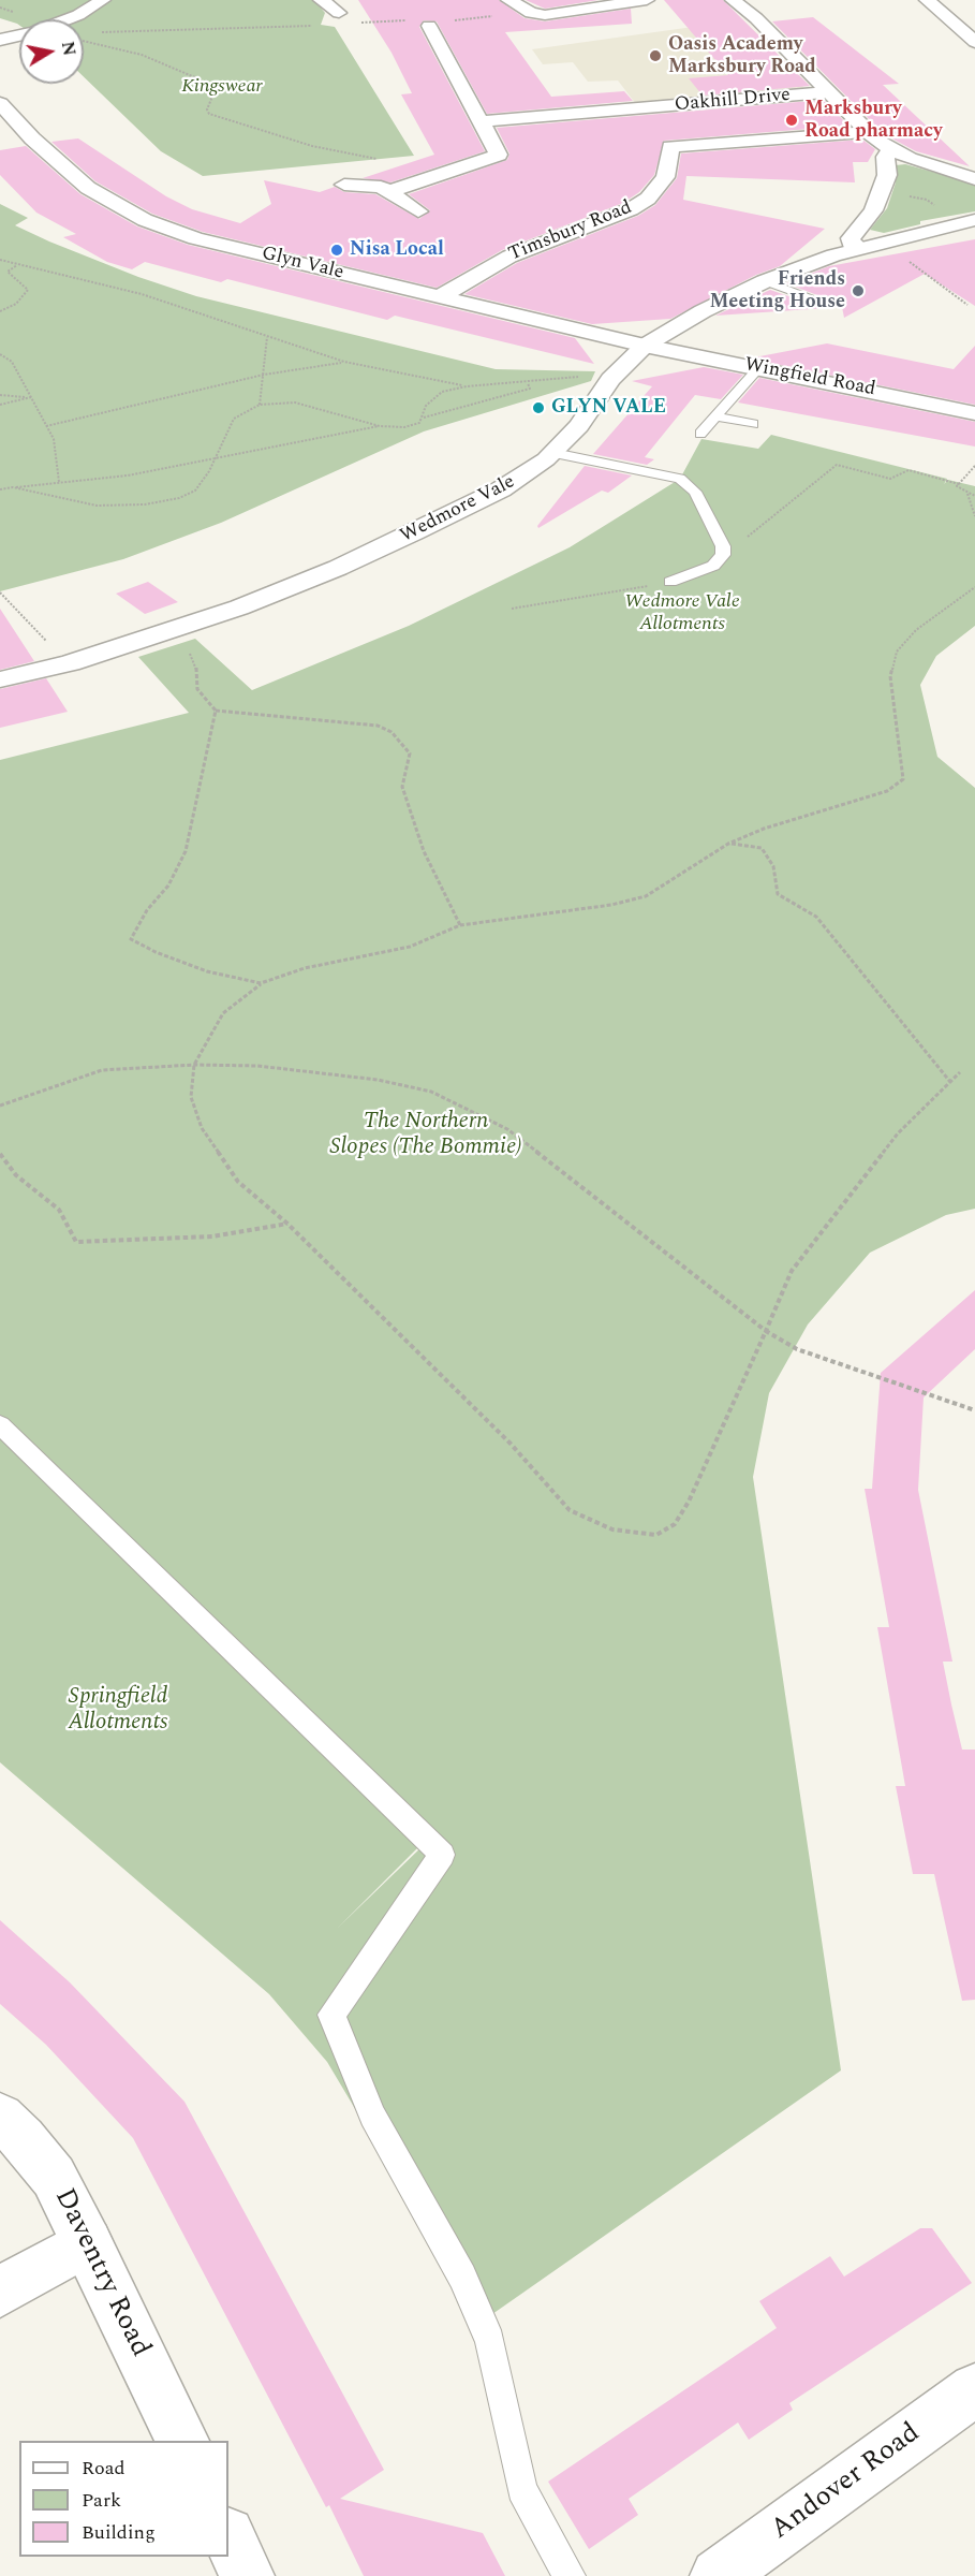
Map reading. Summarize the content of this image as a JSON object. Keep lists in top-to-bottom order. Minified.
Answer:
{"streets":{"street":["Oakhill Drive","Timsbury Road","Glyn Vale","Wingfield Road","Wedmore Vale","Daventry Road","Andover Road"]},"crossings":[["Oakhill Drive","Timsbury Road"],["Timsbury Road","Glyn Vale"],["Glyn Vale","Wingfield Road"],["Glyn Vale","Wedmore Vale"],["Wingfield Road","Wedmore Vale"]],"parks":["Kingswear","Wedmore Vale Allotments","The Northern Slopes (The Bommie)","Springfield Allotments"],"places":["Oasis Academy Marksbury Road","Marksbury Road pharmacy","Nisa Local","Friends Meeting House","GLYN VALE"],"legend":["Road","Park","Building"],"north":"right"}
